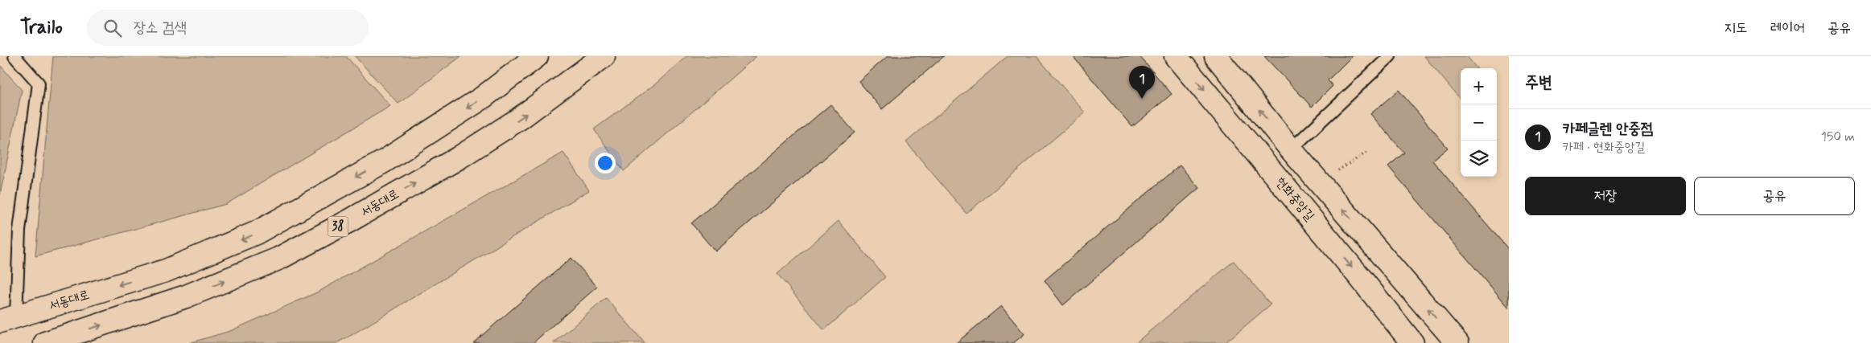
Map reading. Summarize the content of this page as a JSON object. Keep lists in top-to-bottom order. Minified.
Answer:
{"streets":{"main road":["현화중앙길","서동대로","38"]},"page":{"header":"Trailo","search":"장소 검색","nav":["지도","레이어","공유"],"heading":"주변","pins":"1","map_buttons":["+","−"],"list":[{"mark":"1","name":"카페글렌 안중점","note":"카페 · 현화중앙길","value":"150 m"}],"buttons":["저장","공유"]}}
